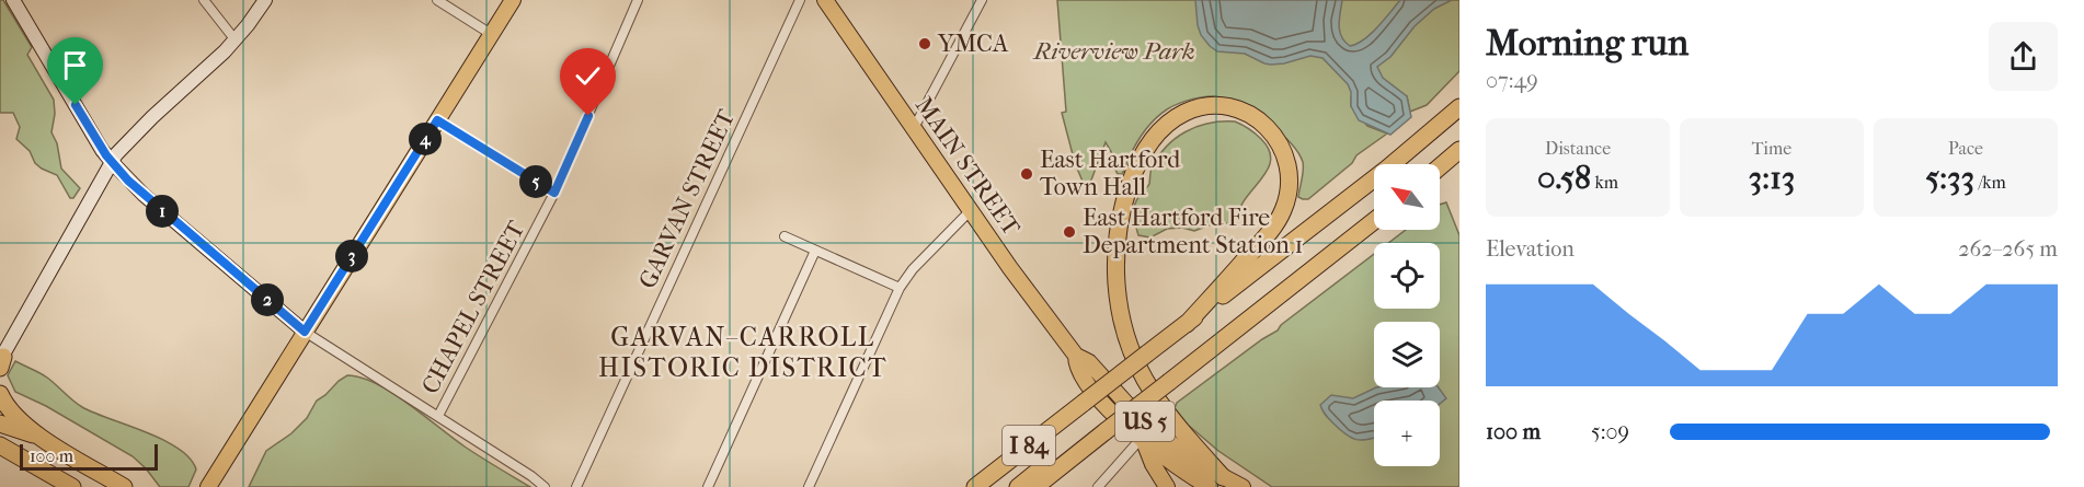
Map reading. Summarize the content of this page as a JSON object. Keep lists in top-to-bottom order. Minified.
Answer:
{"streets":{"highway":["I 84"],"main road":["MAIN STREET","US 5"],"street":["GARVAN STREET","CHAPEL STREET"]},"districts":["GARVAN–CARROLL HISTORIC DISTRICT"],"parks":["Riverview Park"],"places":["YMCA","East Hartford Town Hall","East Hartford Fire Department Station 1"],"scale_bar":"100 m","north":"top left","page":{"heading":["Morning run","07:49"],"stats":[["Distance","0.58 km"],["Time","3:13"],["Pace","5:33 /km"]],"pins":["4","5","1","3","2"],"map_buttons":"+","chart":["Elevation","262–265 m"],"list":[{"name":"100 m","note":"5:09"}],"scale":"100 m"}}
